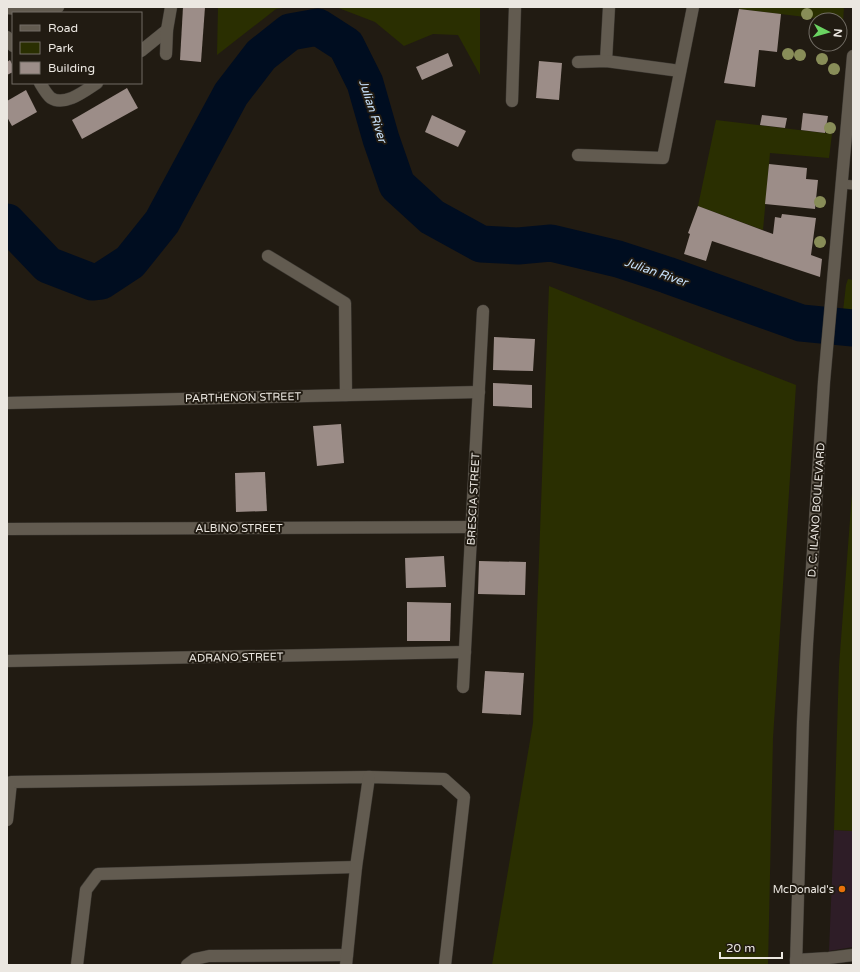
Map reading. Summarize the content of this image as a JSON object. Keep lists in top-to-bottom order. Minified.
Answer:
{"streets":{"street":["PARTHENON STREET","BRESCIA STREET","D. C. ILANO BOULEVARD","ALBINO STREET","ADRANO STREET"]},"crossings":[["PARTHENON STREET","BRESCIA STREET"],["BRESCIA STREET","ALBINO STREET"],["BRESCIA STREET","ADRANO STREET"]],"water":["Julian River"],"places":["McDonald's"],"legend":["Road","Park","Building"],"scale_bar":"20 m","north":"right"}
